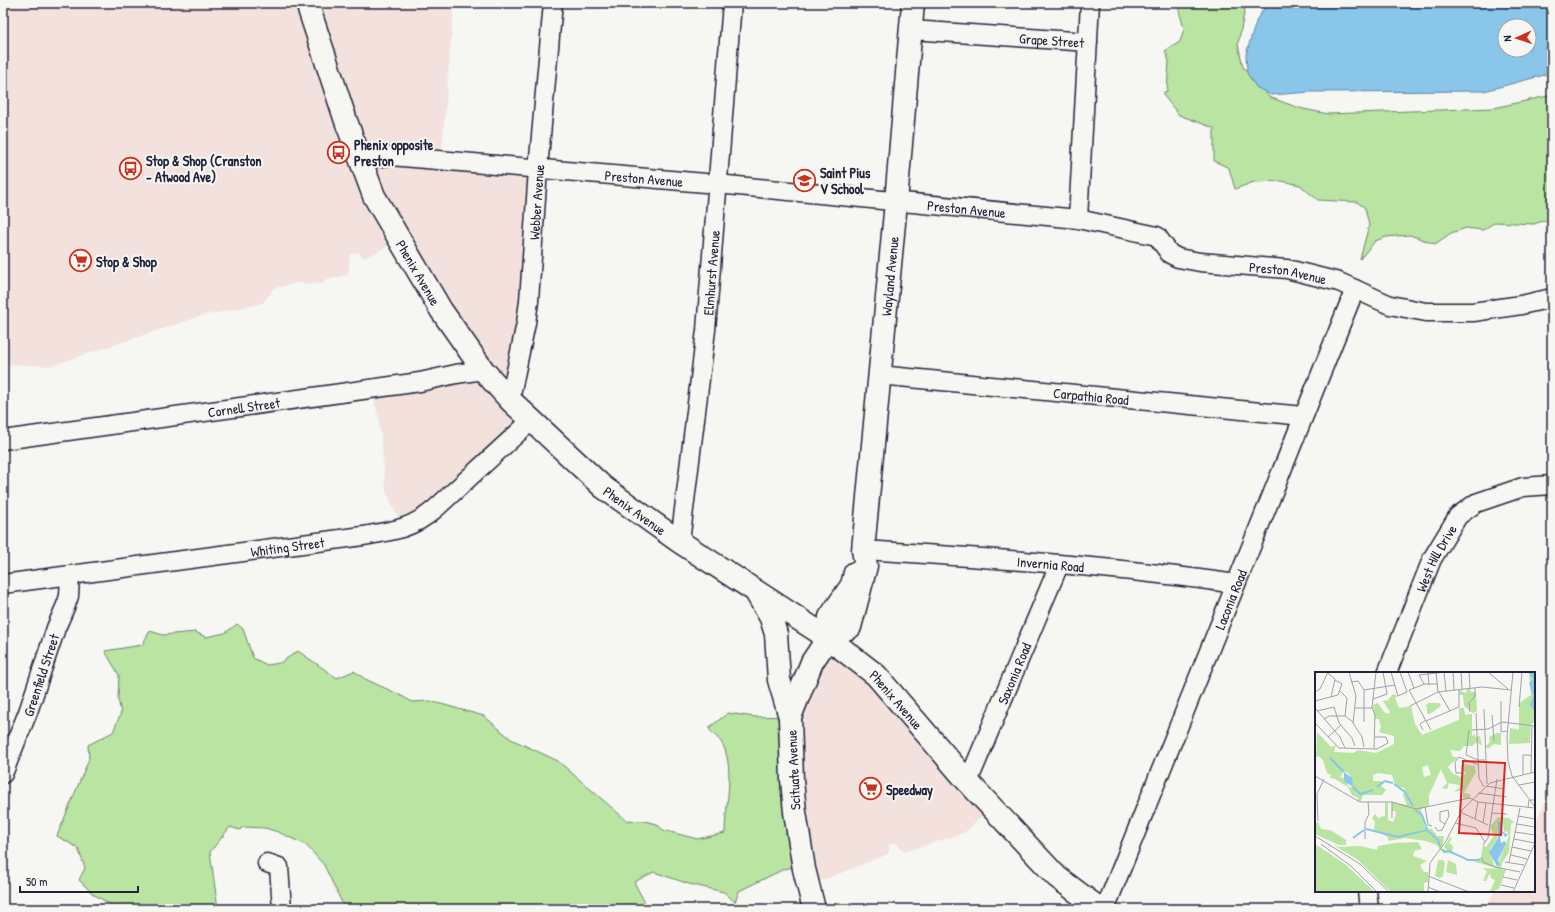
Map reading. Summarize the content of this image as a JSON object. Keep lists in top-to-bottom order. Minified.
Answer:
{"streets":{"main road":["Phenix Avenue","Wayland Avenue","Scituate Avenue"],"street":["Grape Street","Preston Avenue","Webber Avenue","Elmhurst Avenue","Carpathia Road","Cornell Street","Whiting Street","West Hill Drive","Invernia Road","Laconia Road","Saxonia Road","Greenfield Street"]},"crossings":[["Grape Street","Preston Avenue"],["Grape Street","Wayland Avenue"],["Preston Avenue","Webber Avenue"],["Preston Avenue","Phenix Avenue"],["Preston Avenue","Elmhurst Avenue"],["Preston Avenue","Wayland Avenue"],["Preston Avenue","Laconia Road"],["Webber Avenue","Phenix Avenue"],["Phenix Avenue","Elmhurst Avenue"],["Phenix Avenue","Wayland Avenue"],["Phenix Avenue","Cornell Street"],["Phenix Avenue","Whiting Street"],["Phenix Avenue","Saxonia Road"],["Phenix Avenue","Scituate Avenue"],["Wayland Avenue","Carpathia Road"],["Wayland Avenue","Invernia Road"],["Wayland Avenue","Scituate Avenue"],["Carpathia Road","Laconia Road"],["Whiting Street","Greenfield Street"],["Invernia Road","Laconia Road"],["Invernia Road","Saxonia Road"]],"places":{"bus stop":["Phenix opposite Preston","Stop & Shop (Cranston - Atwood Ave)"],"school or university":["Saint Pius V School"],"supermarket":["Stop & Shop","Speedway"]},"scale_bar":"50 m","north":"left"}
